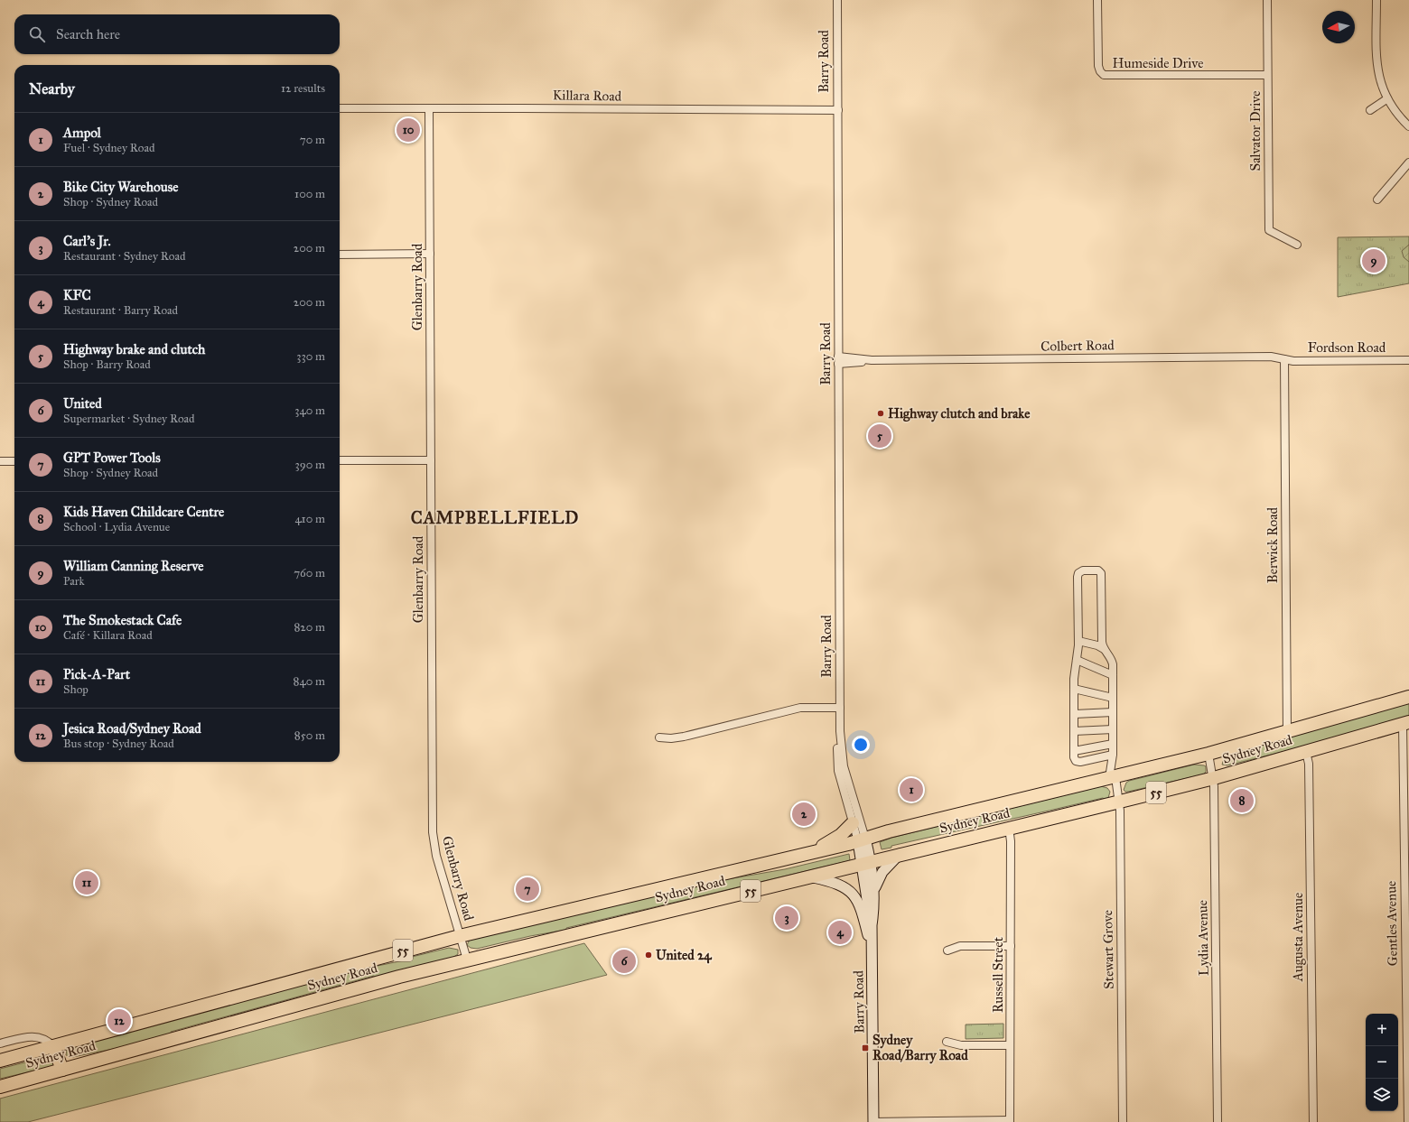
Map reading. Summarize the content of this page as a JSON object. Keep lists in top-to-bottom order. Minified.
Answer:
{"streets":{"highway":["Sydney Road","55"],"main road":["Barry Road"],"street":["Humeside Drive","Killara Road","Salvator Drive","Glenbarry Road","Colbert Road","Fordson Road","Berwick Road","Gentles Avenue","Augusta Avenue","Lydia Avenue","Stewart Grove","Russell Street"]},"crossings":[["Barry Road","Killara Road"],["Barry Road","Colbert Road"],["Barry Road","Sydney Road"],["Humeside Drive","Salvator Drive"],["Killara Road","Glenbarry Road"],["Glenbarry Road","Sydney Road"],["Colbert Road","Fordson Road"],["Colbert Road","Berwick Road"],["Fordson Road","Berwick Road"],["Berwick Road","Sydney Road"],["Sydney Road","Gentles Avenue"],["Sydney Road","Augusta Avenue"],["Sydney Road","Lydia Avenue"],["Sydney Road","Stewart Grove"],["Sydney Road","Russell Street"]],"districts":["CAMPBELLFIELD"],"places":{"other":["Highway clutch and brake","United 24"],"transit":["Sydney Road/Barry Road"]},"north":"left","page":{"search":"Search here","heading":["Nearby","12 results"],"list":[{"mark":"1","name":"Ampol","note":"Fuel · Sydney Road","value":"70 m"},{"mark":"2","name":"Bike City Warehouse","note":"Shop · Sydney Road","value":"100 m"},{"mark":"3","name":"Carl's Jr.","note":"Restaurant · Sydney Road","value":"200 m"},{"mark":"4","name":"KFC","note":"Restaurant · Barry Road","value":"200 m"},{"mark":"5","name":"Highway brake and clutch","note":"Shop · Barry Road","value":"330 m"},{"mark":"6","name":"United","note":"Supermarket · Sydney Road","value":"340 m"},{"mark":"7","name":"GPT Power Tools","note":"Shop · Sydney Road","value":"390 m"},{"mark":"8","name":"Kids Haven Childcare Centre","note":"School · Lydia Avenue","value":"410 m"},{"mark":"9","name":"William Canning Reserve","note":"Park","value":"760 m"},{"mark":"10","name":"The Smokestack Cafe","note":"Café · Killara Road","value":"820 m"},{"mark":"11","name":"Pick-A-Part","note":"Shop","value":"840 m"},{"mark":"12","name":"Jesica Road/Sydney Road","note":"Bus stop · Sydney Road","value":"850 m"}],"pins":["10","9","5","1","8","2","11","7","3","4","6","12"],"map_buttons":["+","−"]}}
